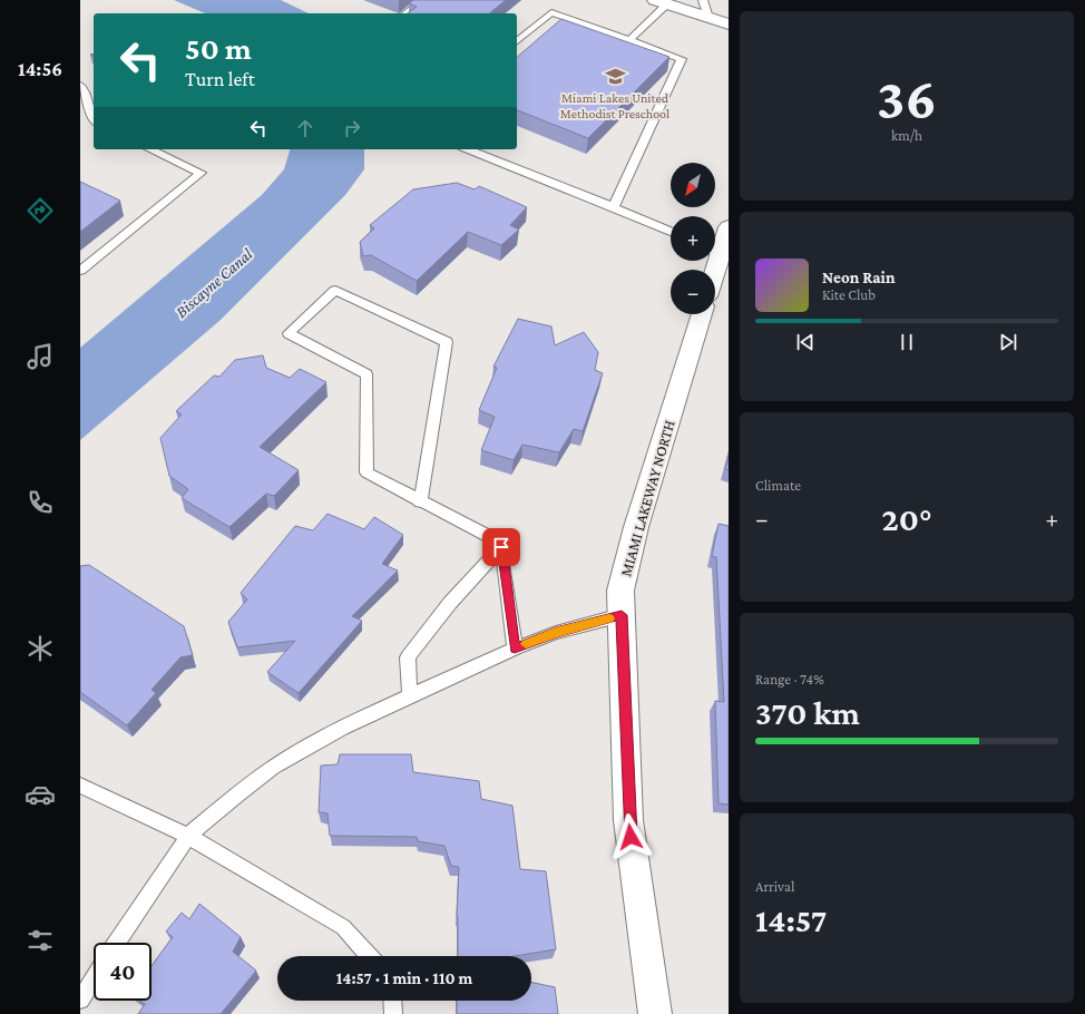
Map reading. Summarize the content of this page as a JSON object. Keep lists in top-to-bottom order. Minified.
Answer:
{"streets":{"street":["MIAMI LAKEWAY NORTH"]},"water":["Biscayne Canal"],"places":{"school or university":["Miami Lakes United Methodist Preschool"]},"north":"bottom left","page":{"tabs":"14:56","tile":[["36","km/h"],"Climate",["Range · 74%","370 km"],["Arrival","14:57"]],"turn":["50 m","Turn left"],"map_buttons":["+","−"],"song":["Neon Rain","Kite Club"],"heat":["−","20°","+"],"limit":"40","trip":"14:57 · 1 min · 110 m"}}
